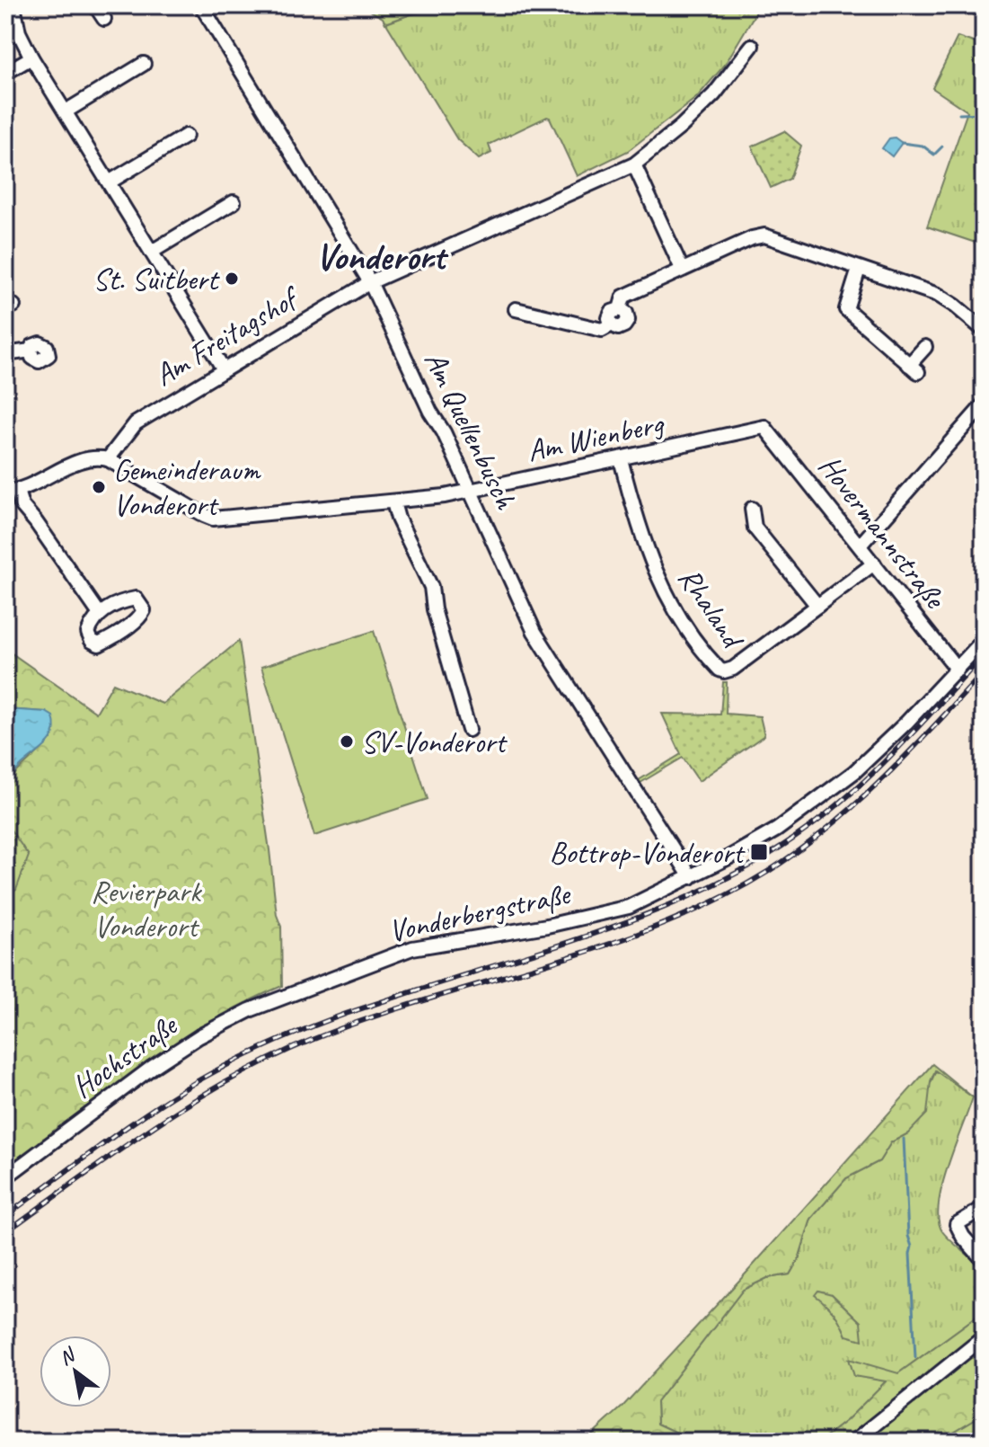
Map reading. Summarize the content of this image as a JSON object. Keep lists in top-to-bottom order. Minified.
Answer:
{"streets":{"street":["Am Freitagshof","Am Quellenbusch","Am Wienberg","Hovermannstraße","Rhaland","Vonderbergstraße","Hochstraße"]},"crossings":[["Am Freitagshof","Am Quellenbusch"],["Am Freitagshof","Am Wienberg"],["Am Quellenbusch","Am Wienberg"],["Am Quellenbusch","Vonderbergstraße"],["Am Wienberg","Hovermannstraße"],["Am Wienberg","Rhaland"],["Hovermannstraße","Rhaland"],["Hovermannstraße","Vonderbergstraße"],["Vonderbergstraße","Hochstraße"]],"districts":["Vonderort"],"parks":["Revierpark Vonderort"],"places":{"other":["St. Suitbert","Gemeinderaum Vonderort","SV-Vonderort"],"transit":["Bottrop-Vonderort"]},"north":"top left"}
